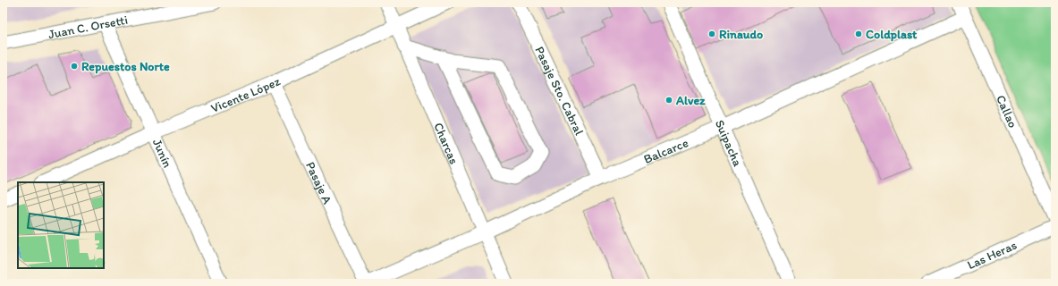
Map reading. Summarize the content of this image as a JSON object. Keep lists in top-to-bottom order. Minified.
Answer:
{"streets":{"street":["Juan C. Orsetti","Pasaje Sto. Cabral","Vicente López","Callao","Charcas","Suipacha","Balcarce","Junín","Pasaje A","Las Heras"]},"crossings":[["Juan C. Orsetti","Junín"],["Pasaje Sto. Cabral","Balcarce"],["Vicente López","Charcas"],["Vicente López","Junín"],["Vicente López","Pasaje A"],["Callao","Balcarce"],["Charcas","Balcarce"],["Suipacha","Balcarce"],["Balcarce","Pasaje A"]],"places":["Rinaudo","Coldplast","Repuestos Norte","Alvez"]}
